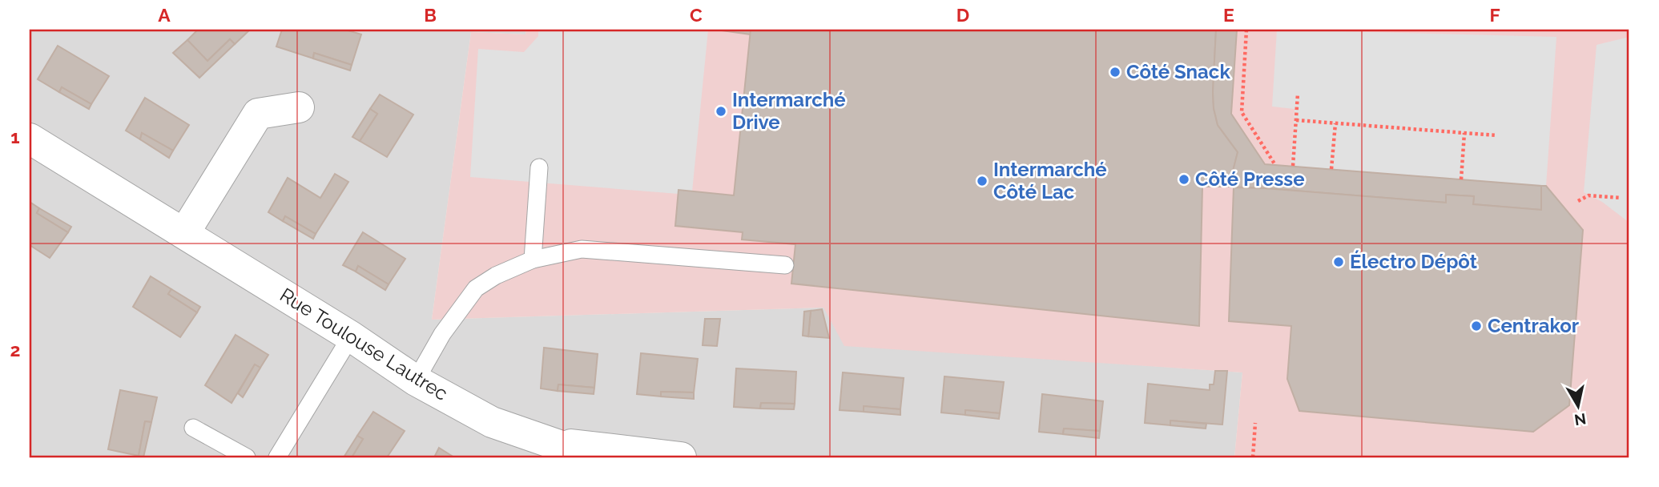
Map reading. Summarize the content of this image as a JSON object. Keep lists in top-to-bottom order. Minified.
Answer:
{"streets":{"street":["Rue Toulouse Lautrec"]},"places":["Côté Snack","Intermarché Drive","Côté Presse","Intermarché Côté Lac","Électro Dépôt","Centrakor"],"north":"bottom","grid":{"columns":["A","B","C","D","E","F"],"rows":["1","2"]}}
